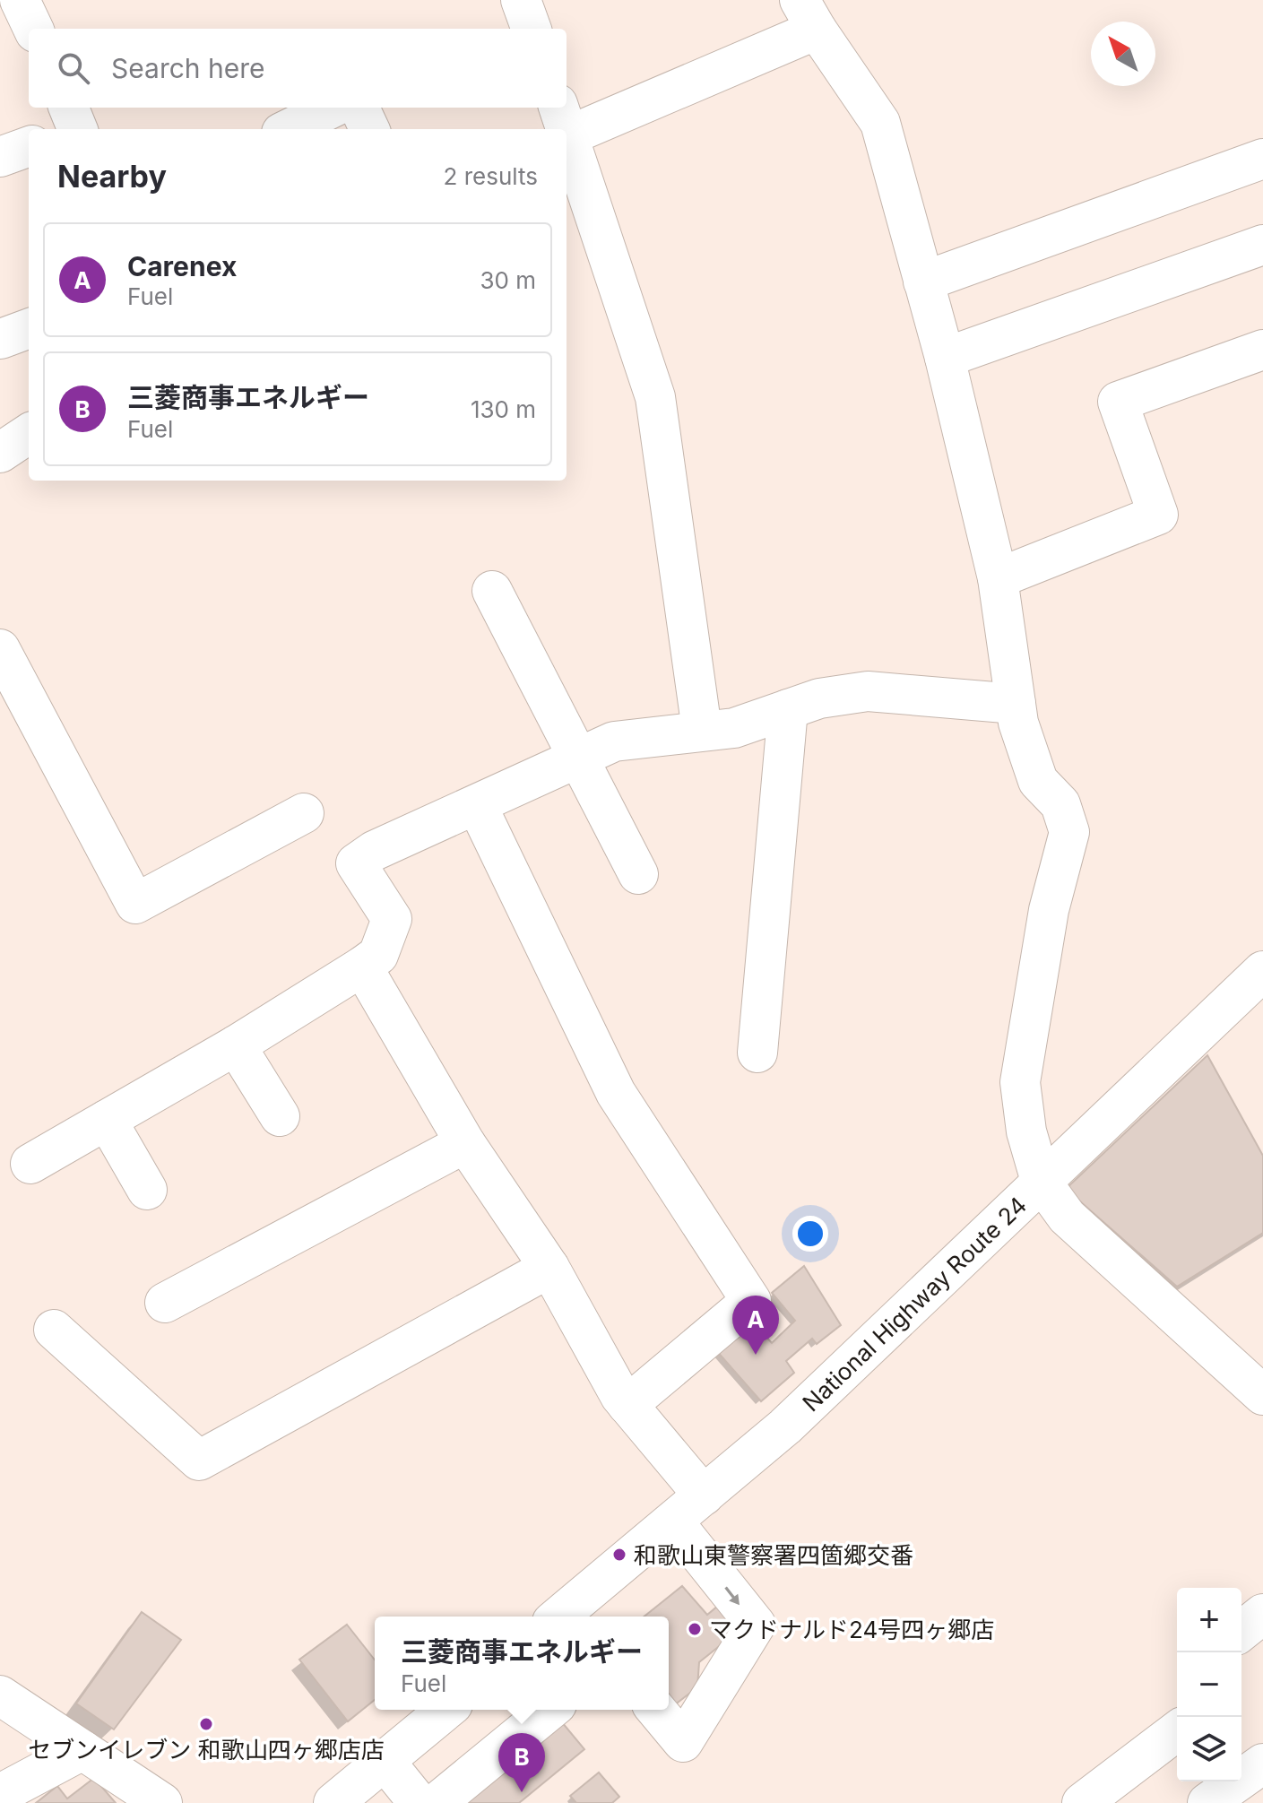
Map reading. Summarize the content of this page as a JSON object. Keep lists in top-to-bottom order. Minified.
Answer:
{"streets":{"main road":["National Highway Route 24"]},"places":["和歌山東警察署四箇郷交番","マクドナルド24号四ヶ郷店","セブンイレブン 和歌山四ヶ郷店店"],"north":"top left","page":{"search":"Search here","heading":["Nearby","2 results"],"list":[{"mark":"A","name":"Carenex","note":"Fuel","value":"30 m"},{"mark":"B","name":"三菱商事エネルギー","note":"Fuel","value":"130 m"}],"pins":["A","B"],"map_buttons":["+","−"],"popup":["三菱商事エネルギー","Fuel"]}}
